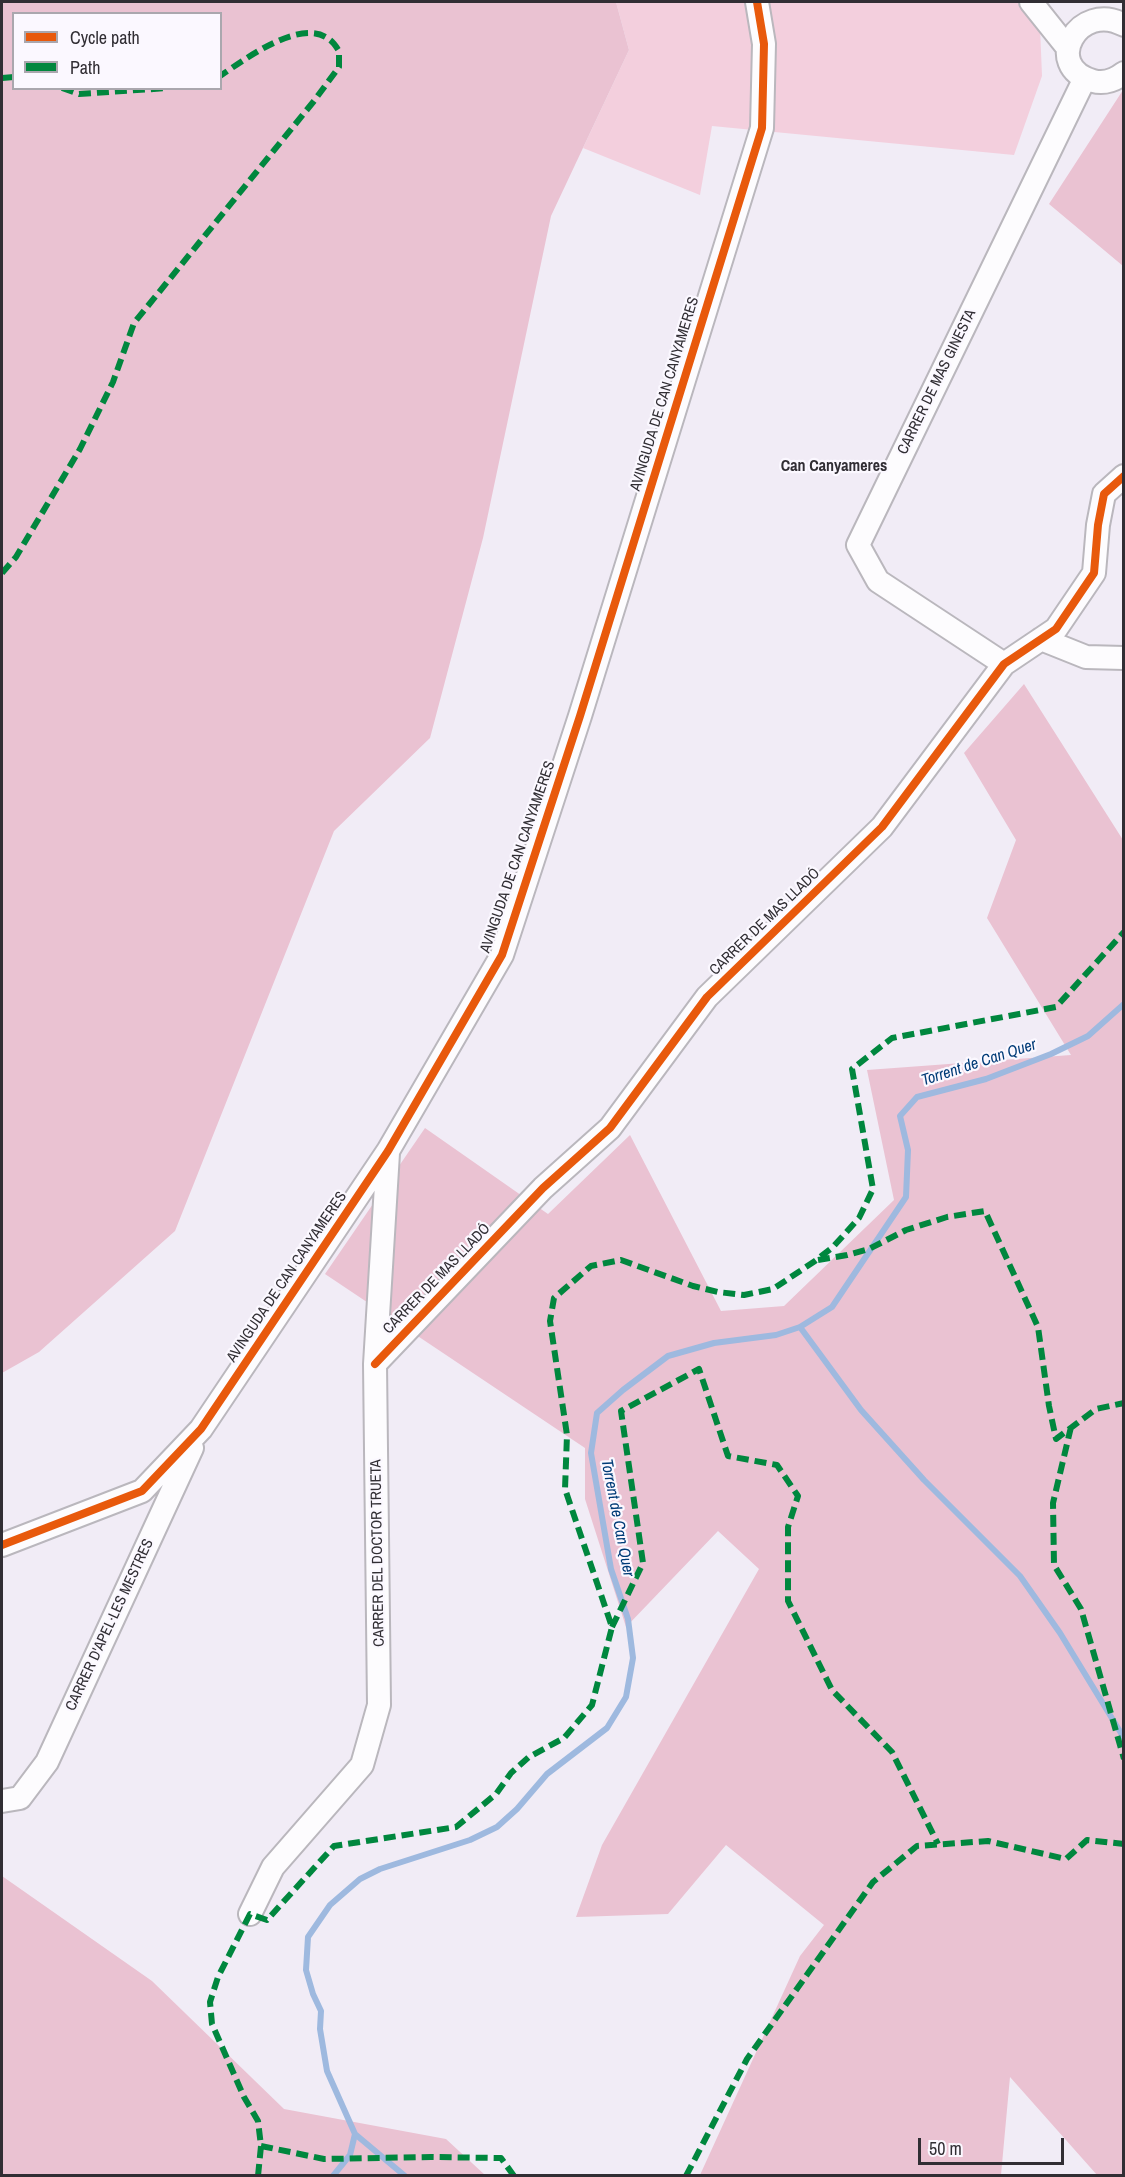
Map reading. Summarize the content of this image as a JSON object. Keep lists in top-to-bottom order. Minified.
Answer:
{"streets":{"street":["CARRER DE MAS GINESTA","AVINGUDA DE CAN CANYAMERES","CARRER DE MAS LLADÓ","CARRER DEL DOCTOR TRUETA","CARRER D'APEL·LES MESTRES"]},"crossings":[["CARRER DE MAS GINESTA","CARRER DE MAS LLADÓ"],["AVINGUDA DE CAN CANYAMERES","CARRER DEL DOCTOR TRUETA"],["AVINGUDA DE CAN CANYAMERES","CARRER D'APEL·LES MESTRES"],["CARRER DE MAS LLADÓ","CARRER DEL DOCTOR TRUETA"]],"districts":["Can Canyameres"],"water":["Torrent de Can Quer"],"legend":["Cycle path","Path"],"scale_bar":"50 m"}
